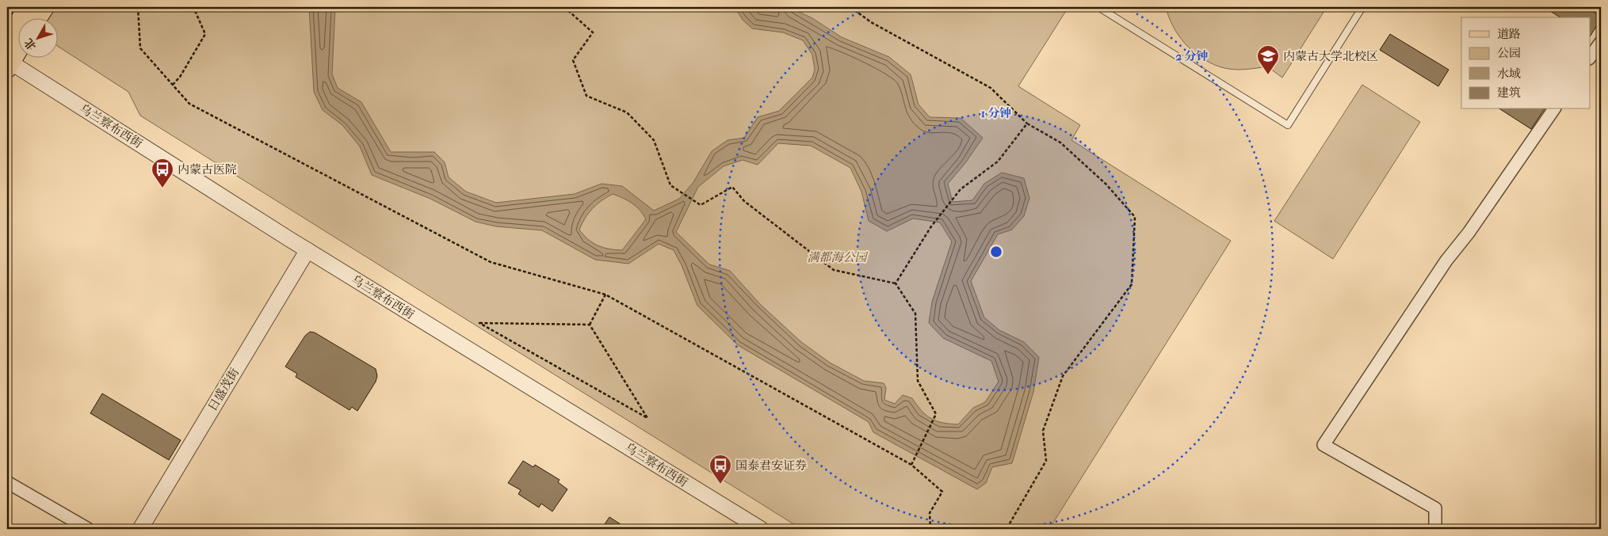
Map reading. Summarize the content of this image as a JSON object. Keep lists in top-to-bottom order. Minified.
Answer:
{"streets":{"street":["乌兰察布西街","日盛茂街"]},"crossings":[["乌兰察布西街","日盛茂街"]],"parks":["满都海公园"],"places":{"school or university":["内蒙古大学北校区"],"bus stop":["内蒙古医院","国泰君安证券"]},"legend":["道路","公园","水域","建筑"],"north":"bottom left","rings":["2 分钟","1 分钟"]}
